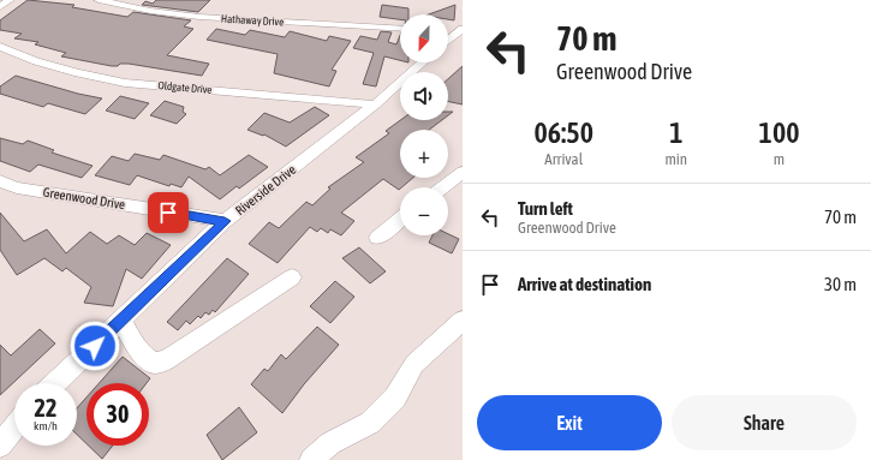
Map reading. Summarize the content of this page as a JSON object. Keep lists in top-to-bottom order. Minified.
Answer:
{"streets":{"street":["Hathaway Drive","Oldgate Drive","Riverside Drive","Greenwood Drive"]},"crossings":[["Oldgate Drive","Riverside Drive"],["Riverside Drive","Greenwood Drive"]],"north":"bottom","page":{"turn":["70 m","Greenwood Drive"],"map_buttons":["+","−"],"eta":["06:50","Arrival","1","min","100","m"],"list":[{"name":"Turn left","note":"Greenwood Drive","value":"70 m"},{"name":"Arrive at destination","value":"30 m"}],"speed":"22 km/h","limit":"30","buttons":["Exit","Share"]}}
